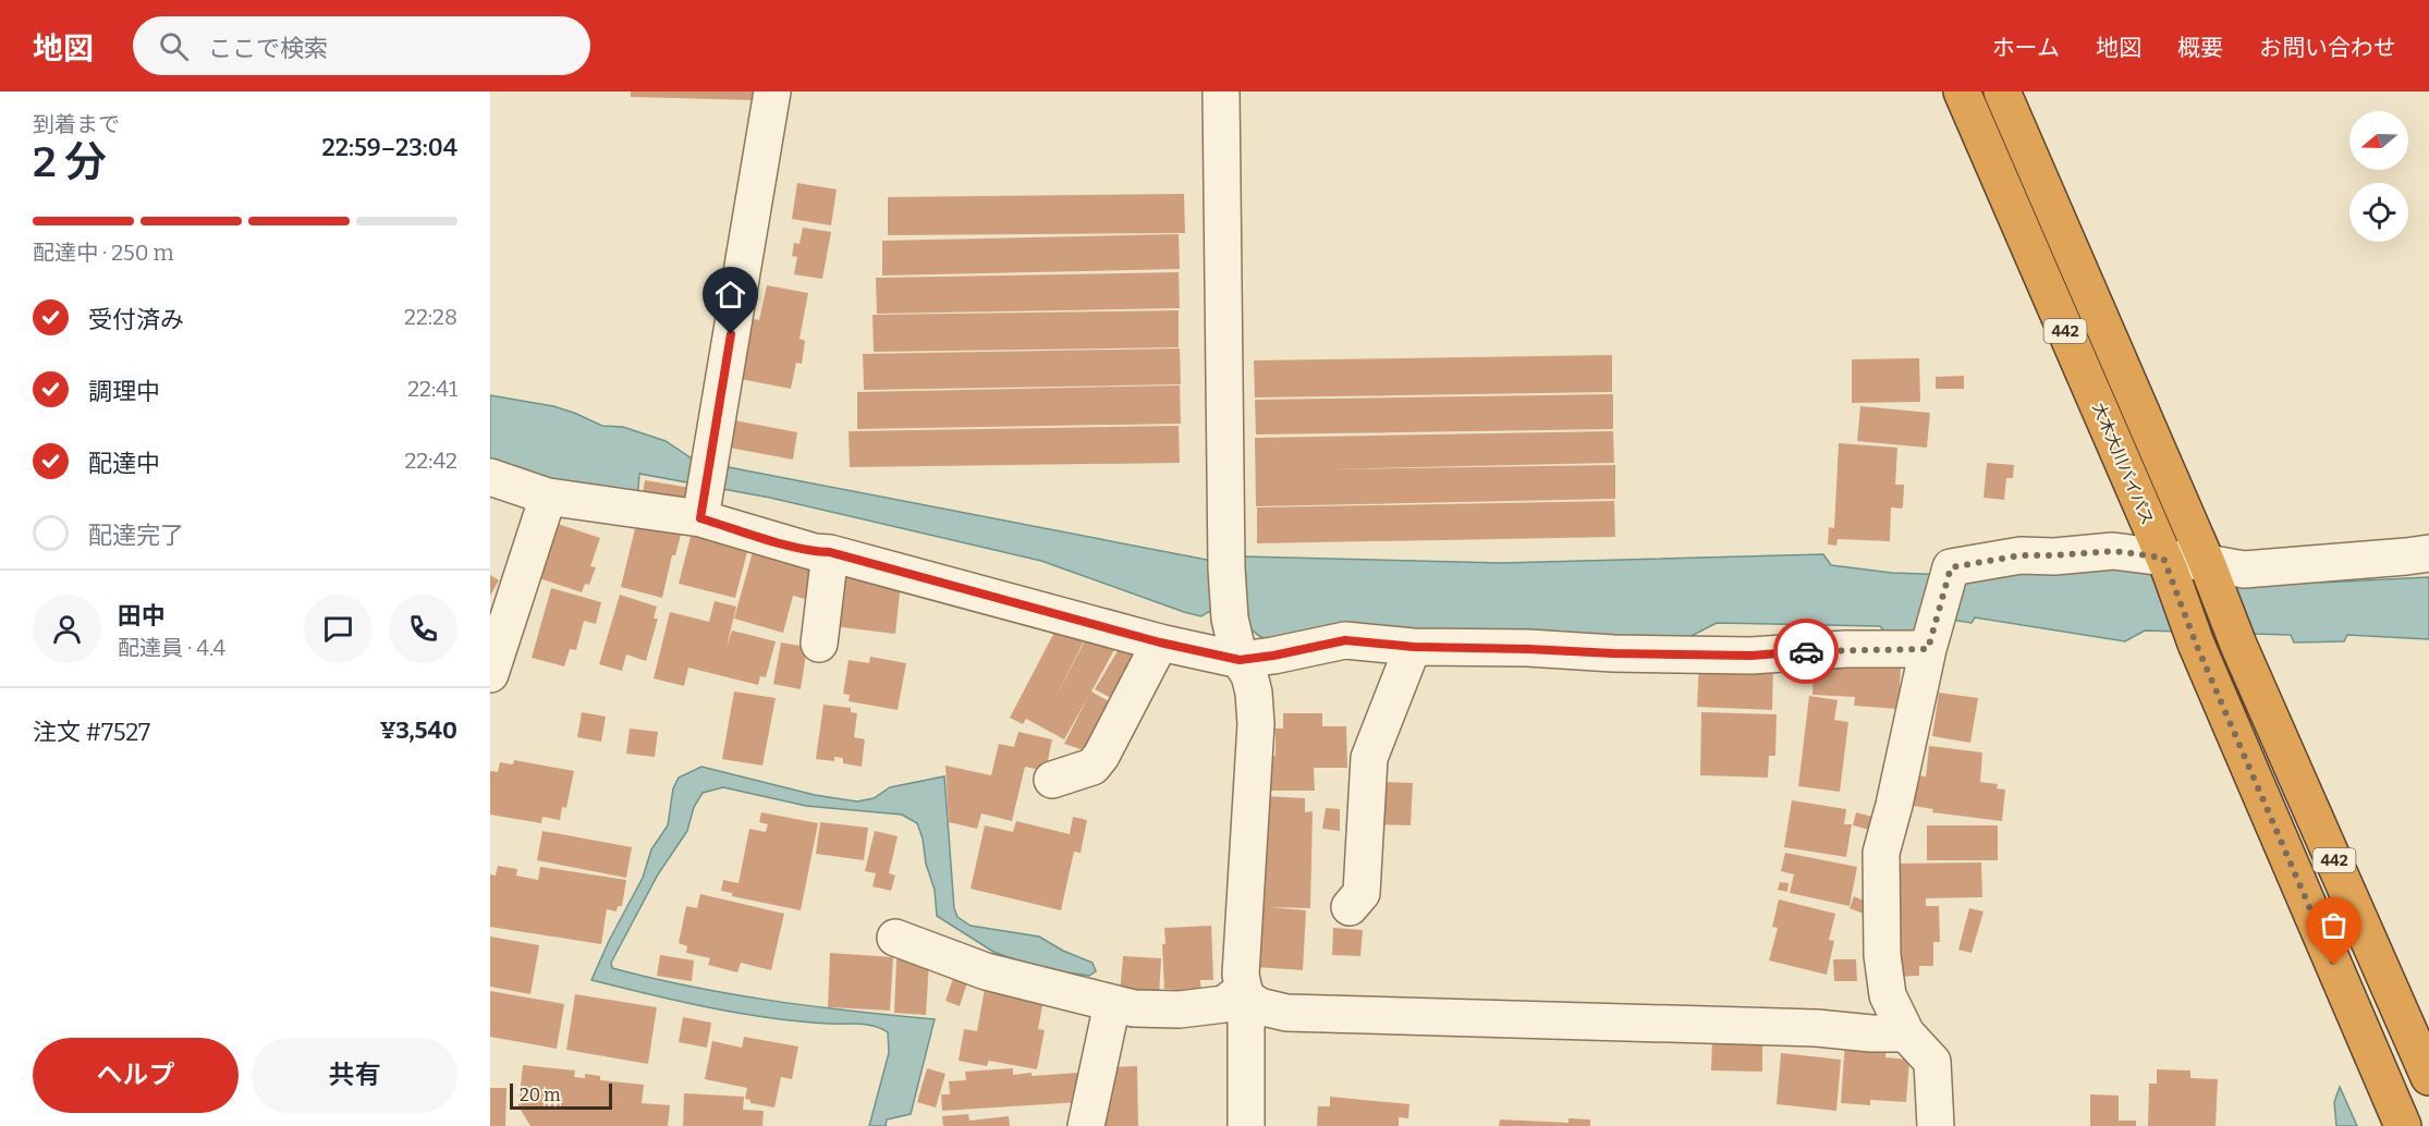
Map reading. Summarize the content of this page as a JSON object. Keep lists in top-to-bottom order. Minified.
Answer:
{"streets":{"highway":["442","大木大川バイパス"]},"scale_bar":"20 m","north":"left","page":{"header":"地図","search":"ここで検索","nav":["ホーム","地図","概要","お問い合わせ"],"heading":["2 分","到着まで","22:59–23:04"],"panel":["田中","配達員 · 4.4","注文 #7527","¥3,540"],"bar":"配達中 · 250 m","list":[["受付済み","22:28"],["調理中","22:41"],["配達中","22:42"],"配達完了"],"buttons":["ヘルプ","共有"],"scale":"20 m"}}
